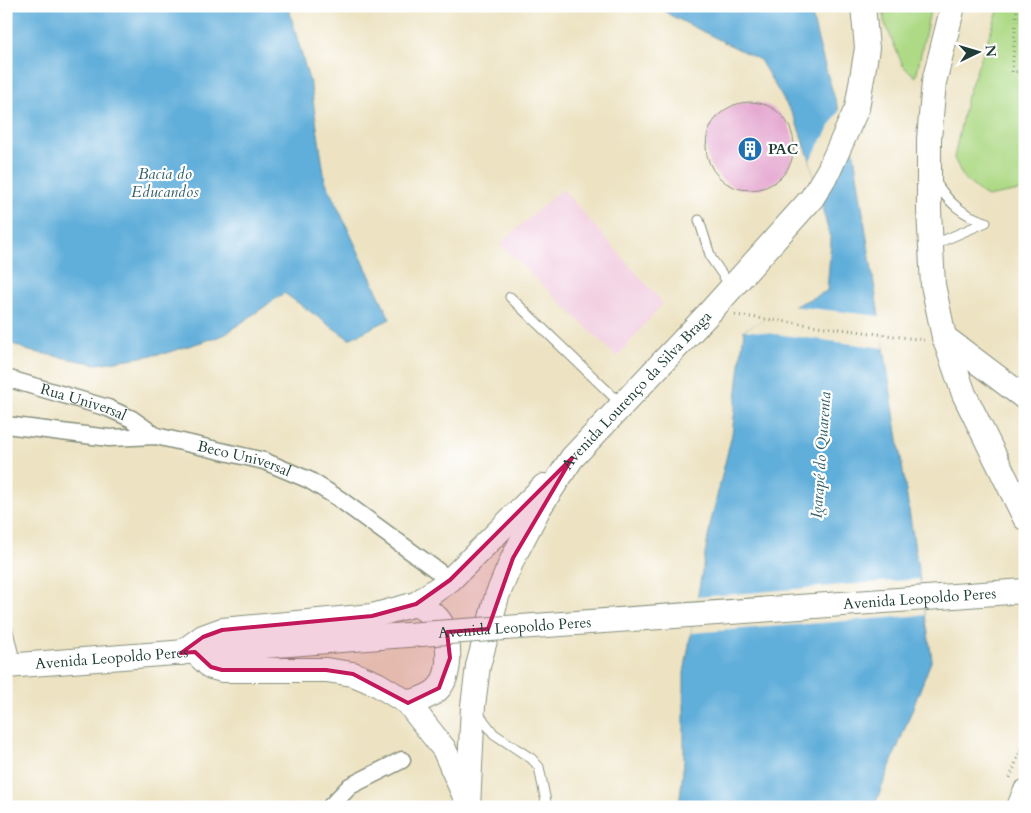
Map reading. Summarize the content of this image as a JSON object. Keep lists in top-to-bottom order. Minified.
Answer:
{"streets":{"street":["Avenida Lourenço da Silva Braga","Rua Universal","Beco Universal","Avenida Leopoldo Peres"]},"crossings":[["Rua Universal","Beco Universal"]],"water":["Bacia do Educandos","Igarapé do Quarenta"],"places":{"building":["PAC"]},"north":"right"}
